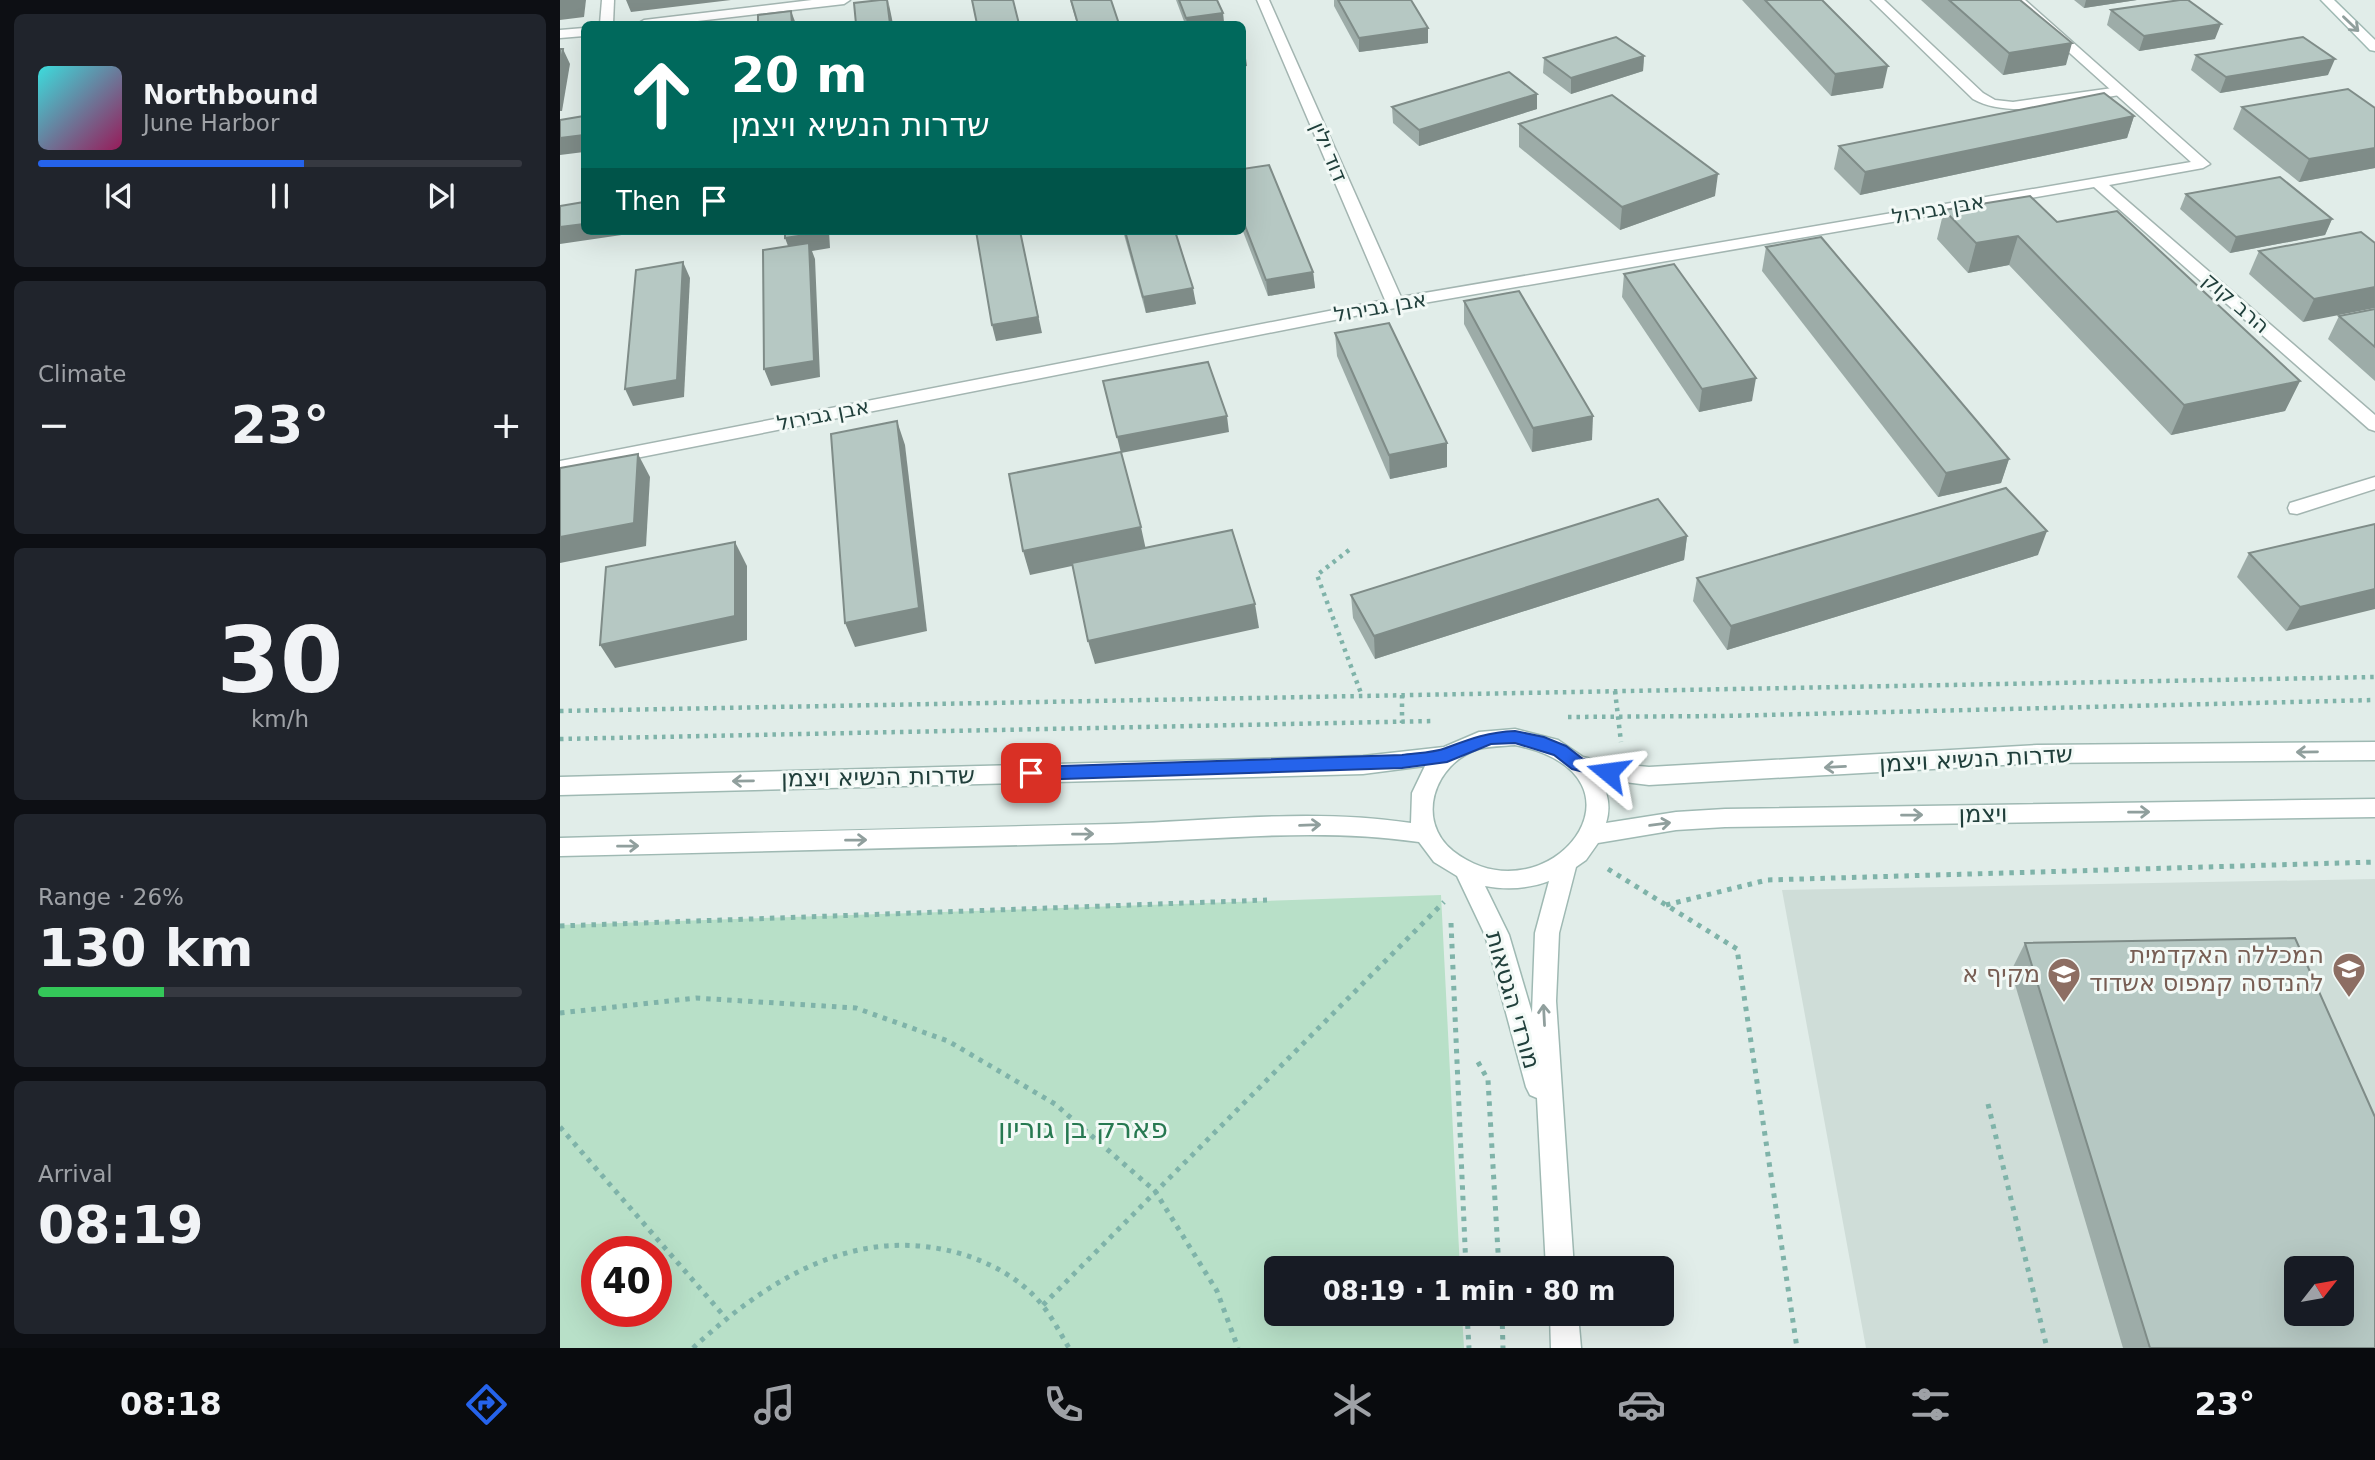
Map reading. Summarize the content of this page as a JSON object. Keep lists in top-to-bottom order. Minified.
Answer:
{"streets":{"street":["דוד ילין","אבן גבירול","הרב קוק","שדרות הנשיא ויצמן","ויצמן","מורדי הגטאות"]},"crossings":[["דוד ילין","אבן גבירול"],["אבן גבירול","הרב קוק"],["שדרות הנשיא ויצמן","ויצמן"],["שדרות הנשיא ויצמן","מורדי הגטאות"],["ויצמן","מורדי הגטאות"]],"one_way":["ויצמן"],"parks":["פארק בן גוריון"],"places":{"school or university":["המכללה האקדמית להנדסה קמפוס אשדוד","מקיף א"]},"north":"top right","page":{"turn":["20 m","שדרות הנשיא ויצמן"],"song":["Northbound","June Harbor"],"then":"Then","tile":["Climate",["30","km/h"],["Range · 26%","130 km"],["Arrival","08:19"]],"heat":["−","23°","+"],"limit":"40","trip":"08:19 · 1 min · 80 m","tabs":["08:18","23°"]}}
